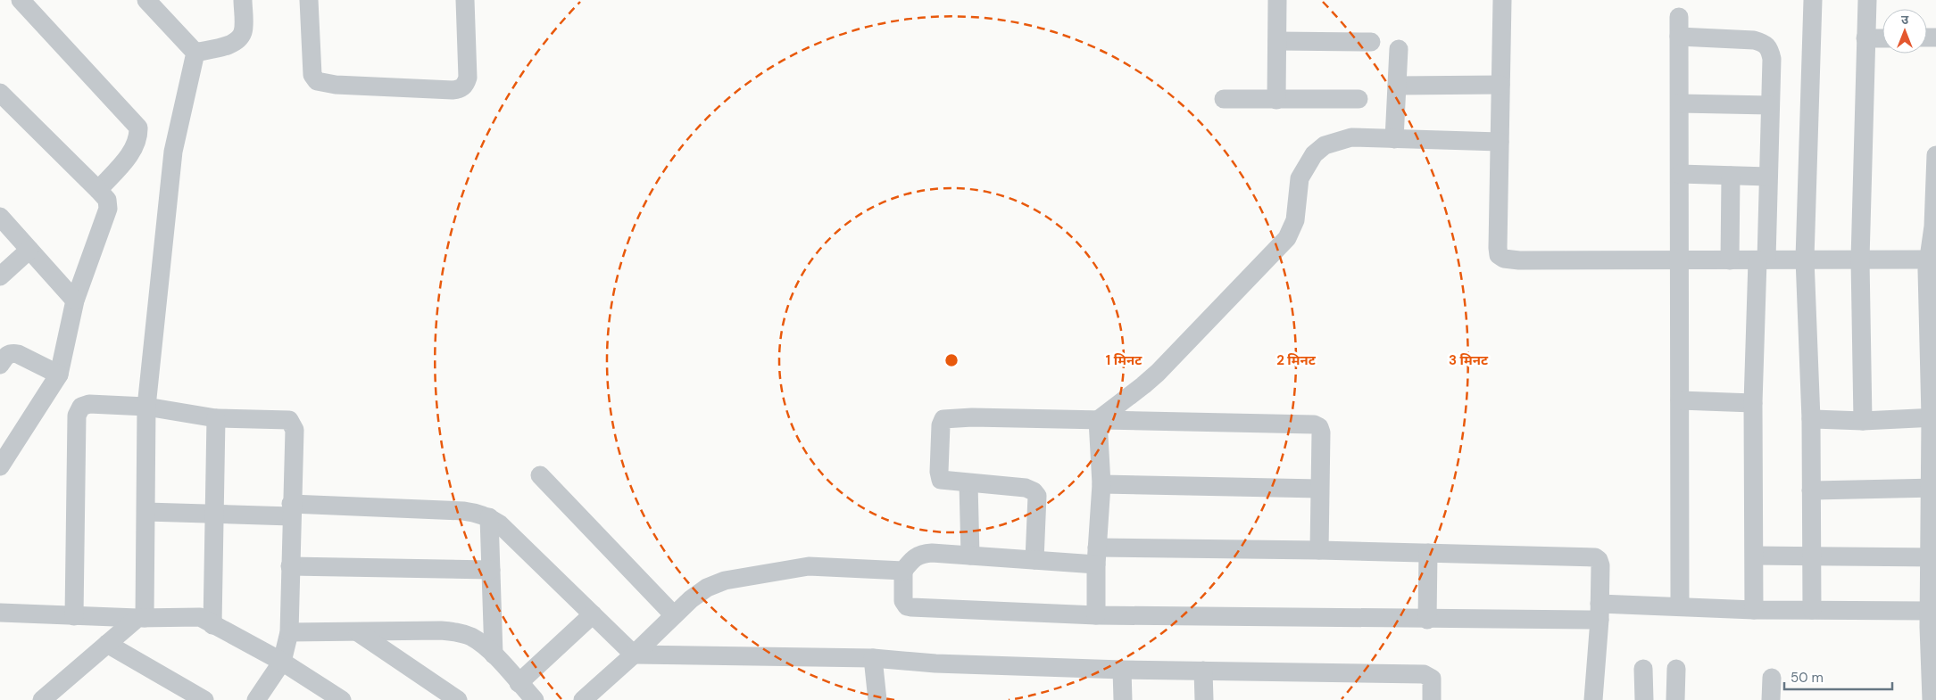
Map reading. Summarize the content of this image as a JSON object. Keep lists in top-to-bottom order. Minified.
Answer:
{"scale_bar":"50 m","north":"top","rings":["1 मिनट","2 मिनट","3 मिनट"]}
